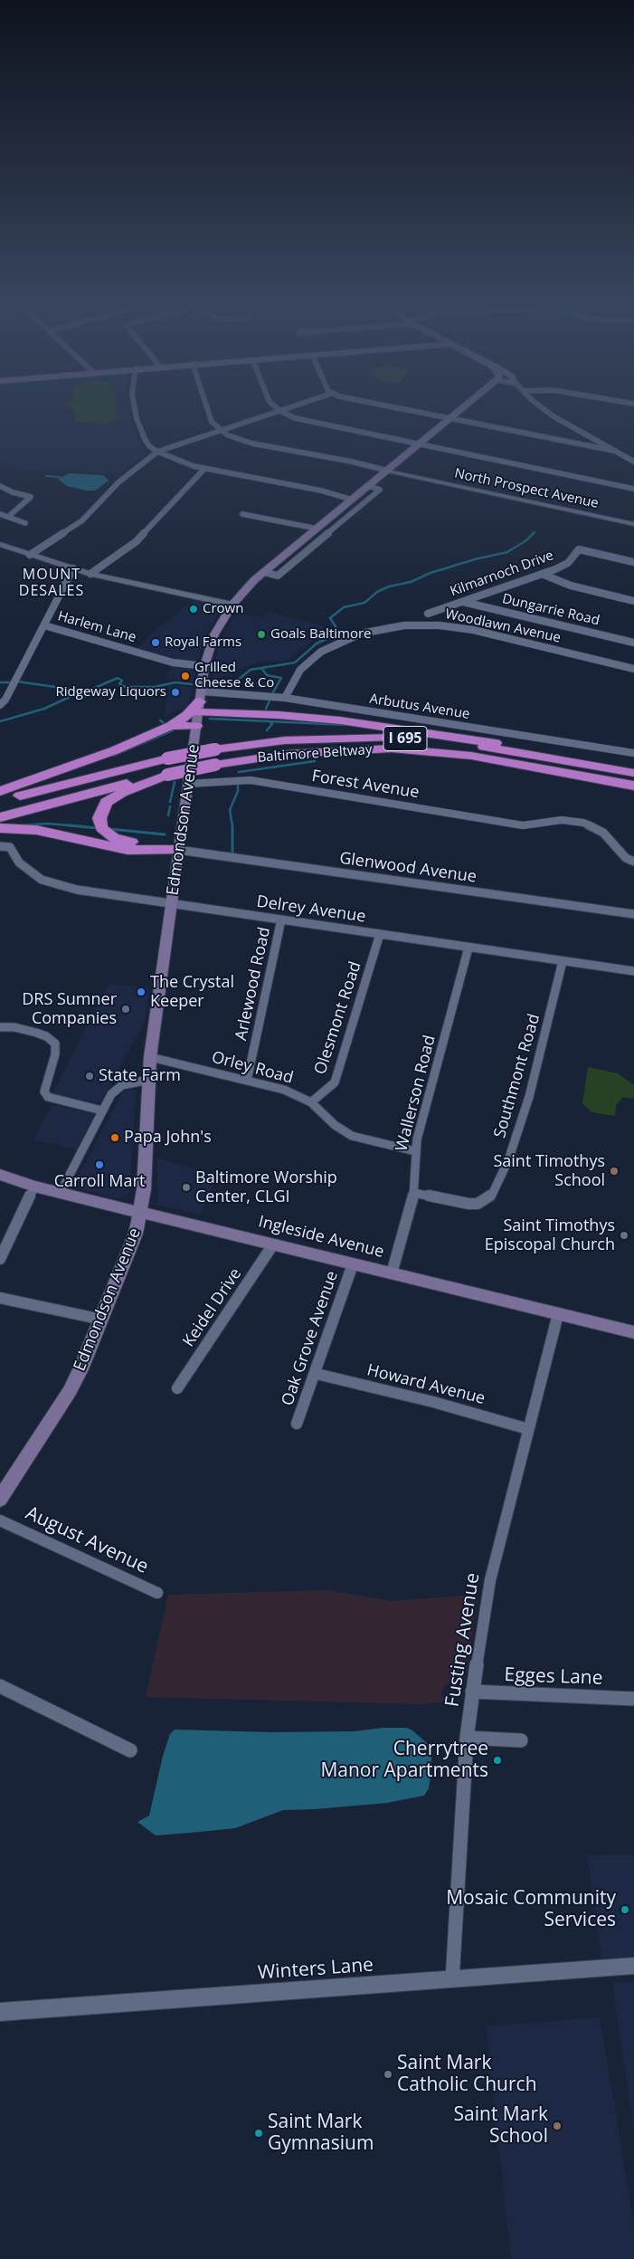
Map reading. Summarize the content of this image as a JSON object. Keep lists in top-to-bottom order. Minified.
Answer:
{"streets":{"highway":["I 695","Baltimore Beltway"],"main road":["Edmondson Avenue","Ingleside Avenue"],"street":["North Prospect Avenue","Kilmarnoch Drive","Dungarrie Road","Woodlawn Avenue","Harlem Lane","Arbutus Avenue","Forest Avenue","Glenwood Avenue","Delrey Avenue","Arlewood Road","Olesmont Road","Orley Road","Southmont Road","Wallerson Road","Keidel Drive","Oak Grove Avenue","Howard Avenue","August Avenue","Fusting Avenue","Egges Lane","Winters Lane"]},"crossings":[["North Prospect Avenue","Edmondson Avenue"],["Kilmarnoch Drive","Dungarrie Road"],["Woodlawn Avenue","Arbutus Avenue"],["Harlem Lane","Edmondson Avenue"],["Arbutus Avenue","Edmondson Avenue"],["Forest Avenue","Edmondson Avenue"],["Edmondson Avenue","Glenwood Avenue"],["Edmondson Avenue","Delrey Avenue"],["Edmondson Avenue","Orley Road"],["Edmondson Avenue","Ingleside Avenue"],["Delrey Avenue","Arlewood Road"],["Delrey Avenue","Olesmont Road"],["Delrey Avenue","Southmont Road"],["Delrey Avenue","Wallerson Road"],["Arlewood Road","Orley Road"],["Olesmont Road","Orley Road"],["Orley Road","Wallerson Road"],["Southmont Road","Wallerson Road"],["Wallerson Road","Ingleside Avenue"],["Ingleside Avenue","Keidel Drive"],["Ingleside Avenue","Oak Grove Avenue"],["Ingleside Avenue","Fusting Avenue"],["Oak Grove Avenue","Howard Avenue"],["Howard Avenue","Fusting Avenue"],["Fusting Avenue","Egges Lane"],["Fusting Avenue","Winters Lane"]],"districts":["MOUNT DESALES"],"places":["Crown","Goals Baltimore","Royal Farms","Grilled Cheese & Co","Ridgeway Liquors","The Crystal Keeper","DRS Sumner Companies","State Farm","Papa John's","Carroll Mart","Saint Timothys School","Baltimore Worship Center, CLGI","Saint Timothys Episcopal Church","Cherrytree Manor Apartments","Mosaic Community Services","Saint Mark Catholic Church","Saint Mark School","Saint Mark Gymnasium"]}
